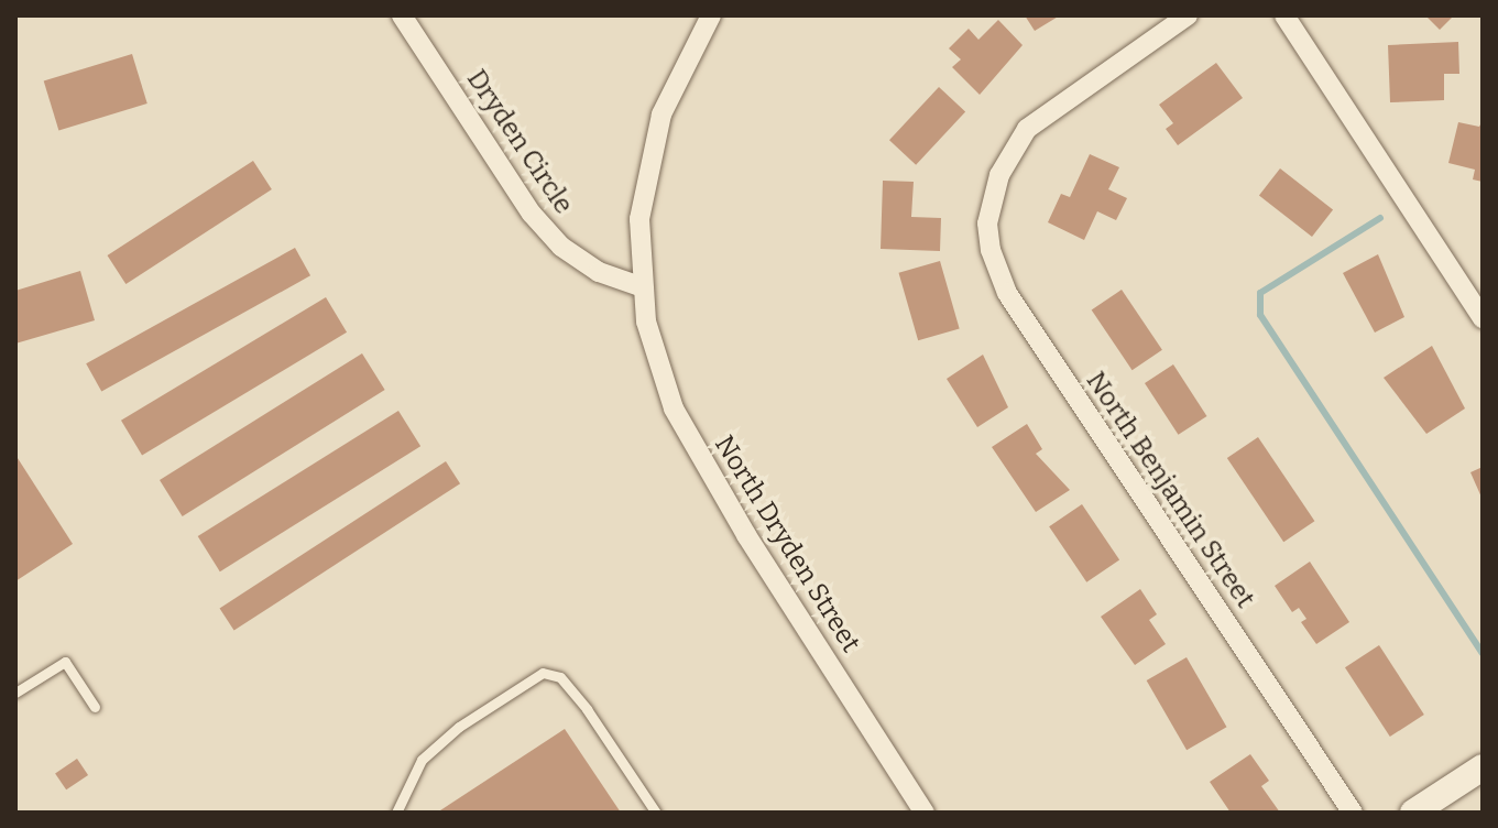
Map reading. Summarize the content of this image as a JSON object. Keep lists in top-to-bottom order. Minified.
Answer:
{"streets":{"street":["Dryden Circle","North Benjamin Street","North Dryden Street"]},"crossings":[["Dryden Circle","North Dryden Street"]]}
